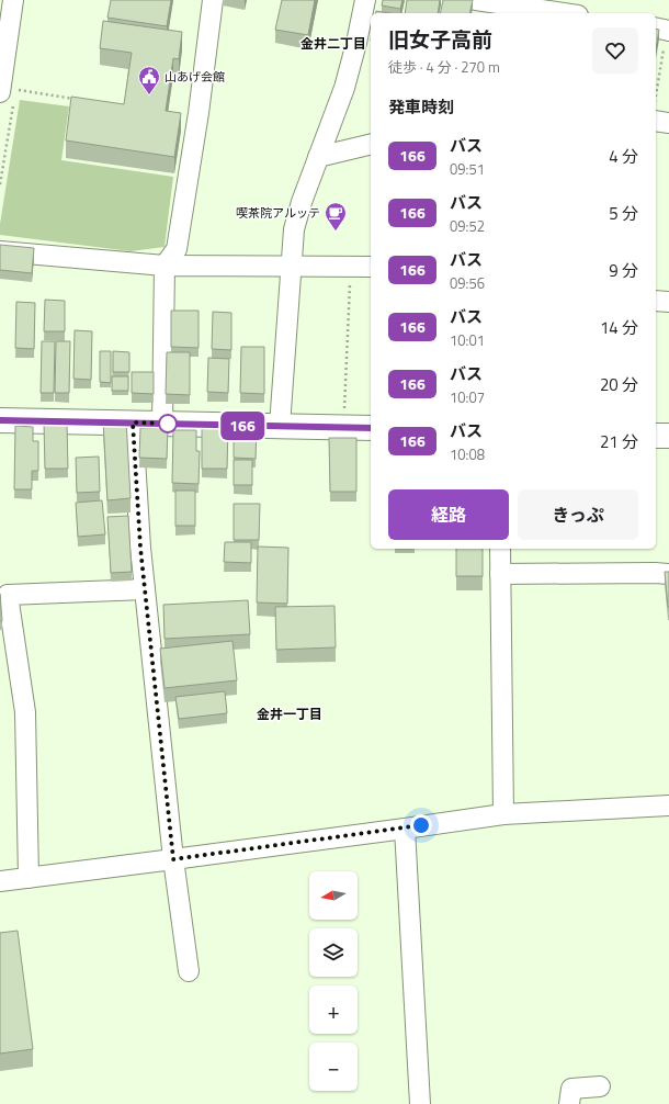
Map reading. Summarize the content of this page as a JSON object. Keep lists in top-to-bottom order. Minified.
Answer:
{"districts":["金井二丁目","金井一丁目"],"places":{"public building":["山あげ会館"],"cafe":["喫茶院アルッテ"]},"lines":["bus line 166"],"north":"left","page":{"on_map":"166","heading":[["旧女子高前","徒歩 · 4 分 · 270 m"],"発車時刻"],"list":[{"mark":"166","name":"バス","note":"09:51","value":"4 分"},{"mark":"166","name":"バス","note":"09:52","value":"5 分"},{"mark":"166","name":"バス","note":"09:56","value":"9 分"},{"mark":"166","name":"バス","note":"10:01","value":"14 分"},{"mark":"166","name":"バス","note":"10:07","value":"20 分"},{"mark":"166","name":"バス","note":"10:08","value":"21 分"}],"buttons":["経路","きっぷ"],"map_buttons":["+","−"]}}
